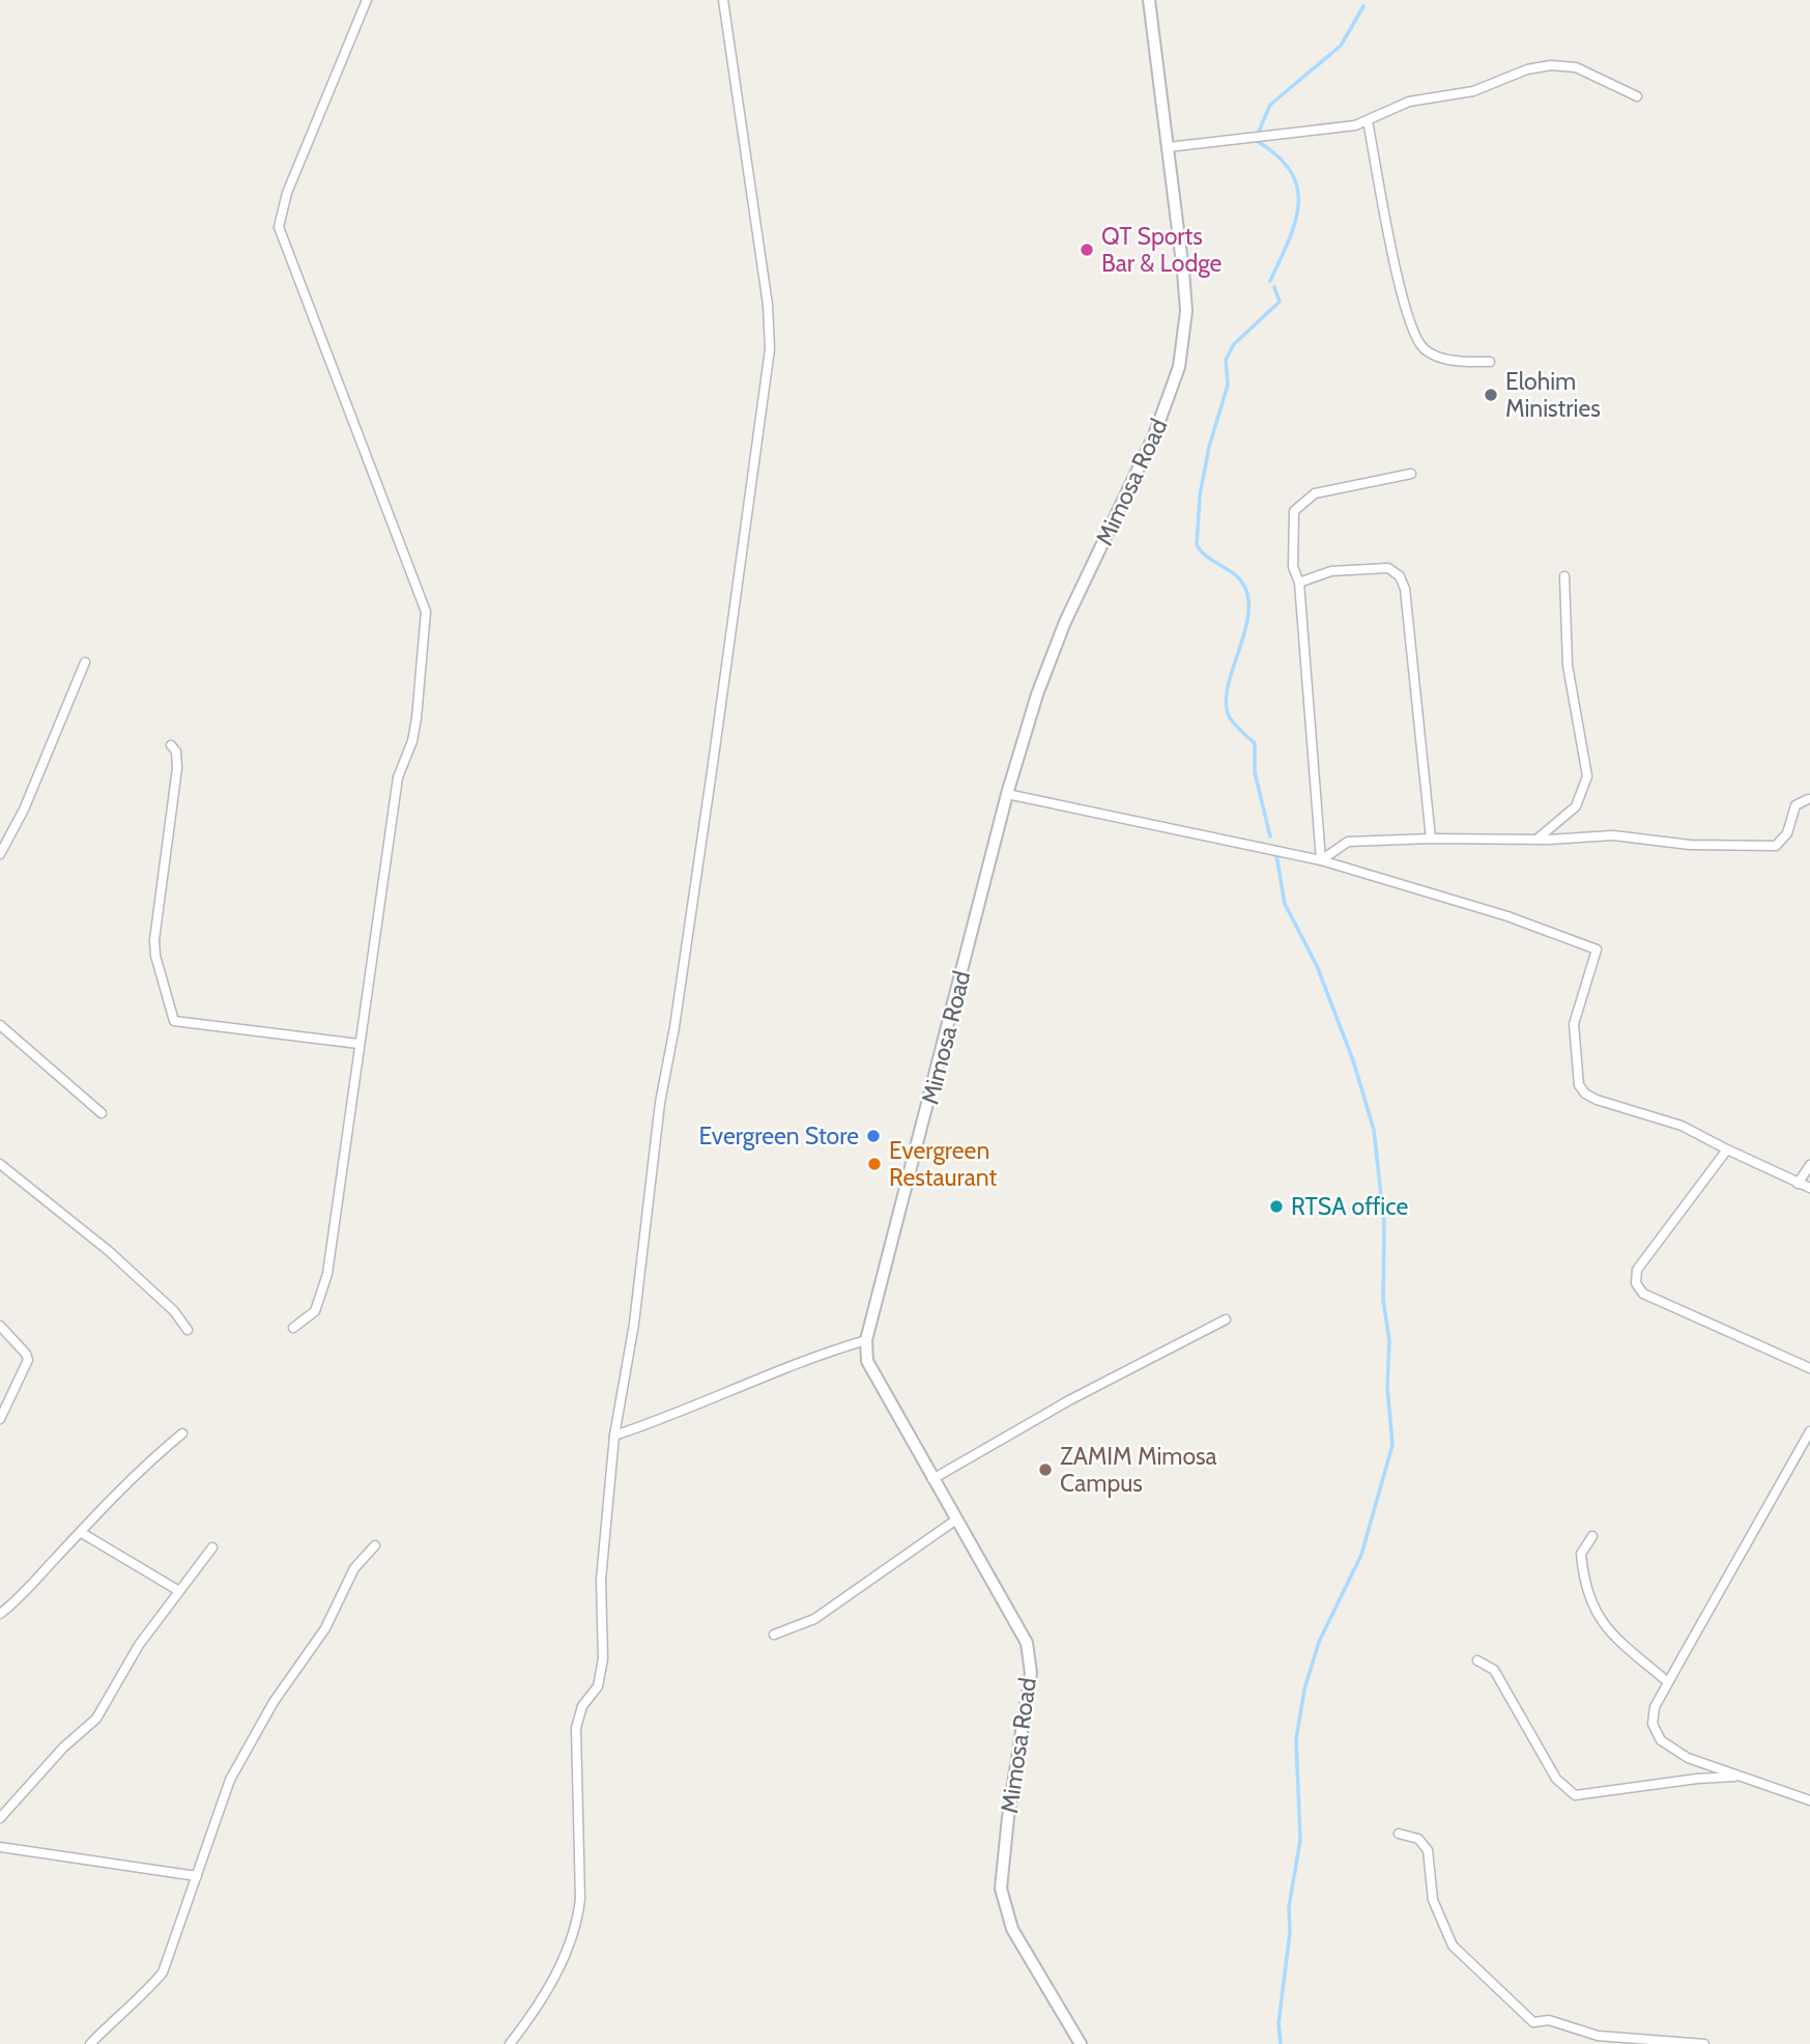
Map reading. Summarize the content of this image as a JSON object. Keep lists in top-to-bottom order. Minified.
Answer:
{"streets":{"street":["Mimosa Road"]},"places":["QT Sports Bar & Lodge","Elohim Ministries","Evergreen Store","Evergreen Restaurant","RTSA office","ZAMIM Mimosa Campus"]}
